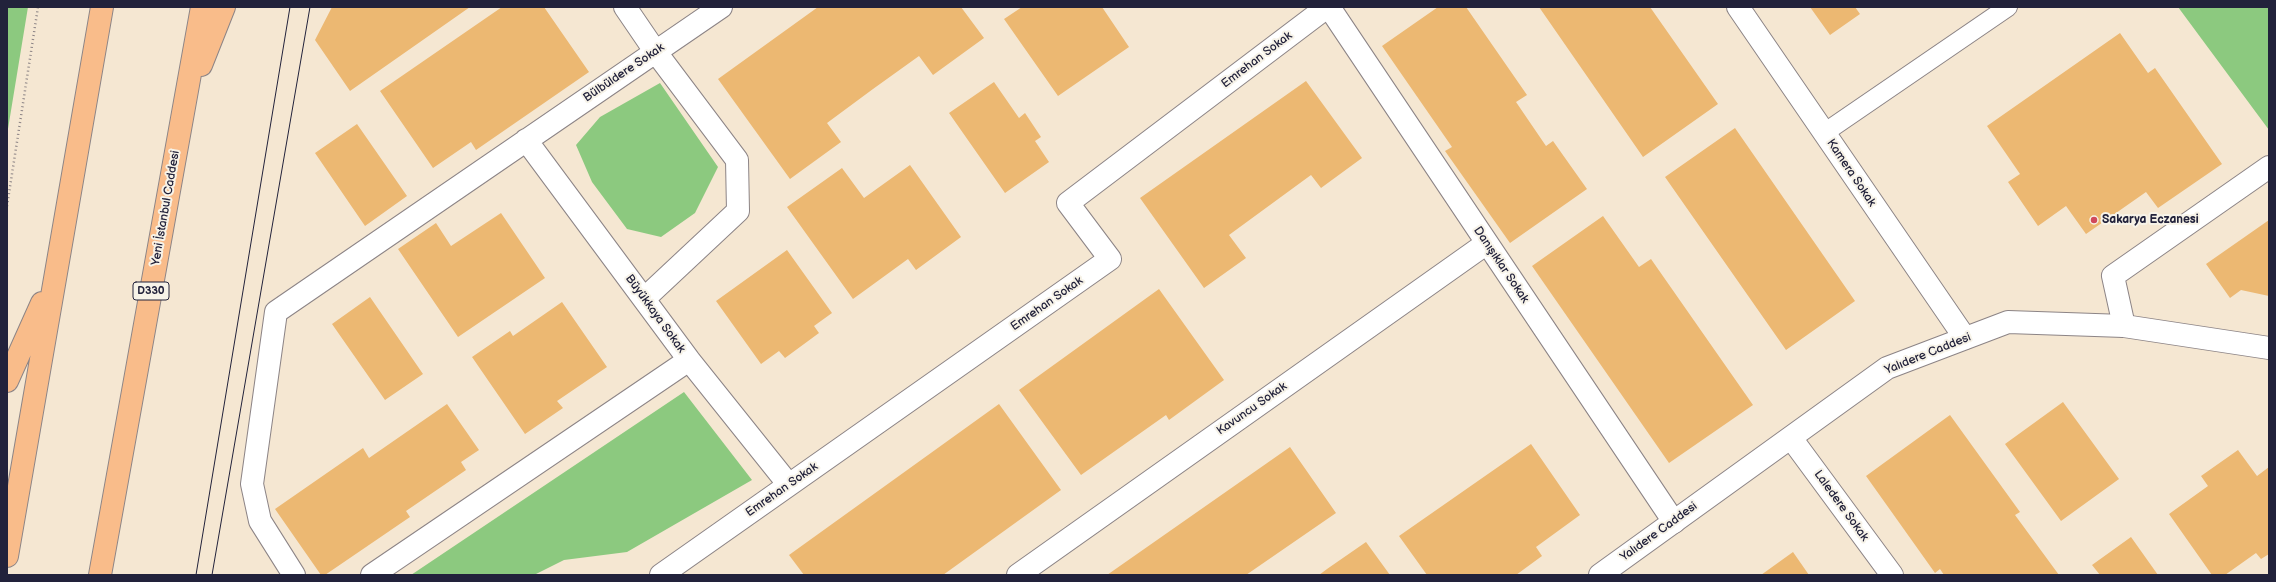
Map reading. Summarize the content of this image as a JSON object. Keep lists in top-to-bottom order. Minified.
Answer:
{"streets":{"highway":["Yeni İstanbul Caddesi","D330"],"street":["Emrehan Sokak","Bülbüldere Sokak","Kamera Sokak","Danışıklar Sokak","Büyükkaya Sokak","Yalıdere Caddesi","Kavuncu Sokak","Laledere Sokak"]},"crossings":[["Emrehan Sokak","Danışıklar Sokak"],["Emrehan Sokak","Büyükkaya Sokak"],["Bülbüldere Sokak","Büyükkaya Sokak"],["Kamera Sokak","Yalıdere Caddesi"],["Danışıklar Sokak","Yalıdere Caddesi"],["Danışıklar Sokak","Kavuncu Sokak"],["Yalıdere Caddesi","Laledere Sokak"]],"places":["Sakarya Eczanesi"]}
